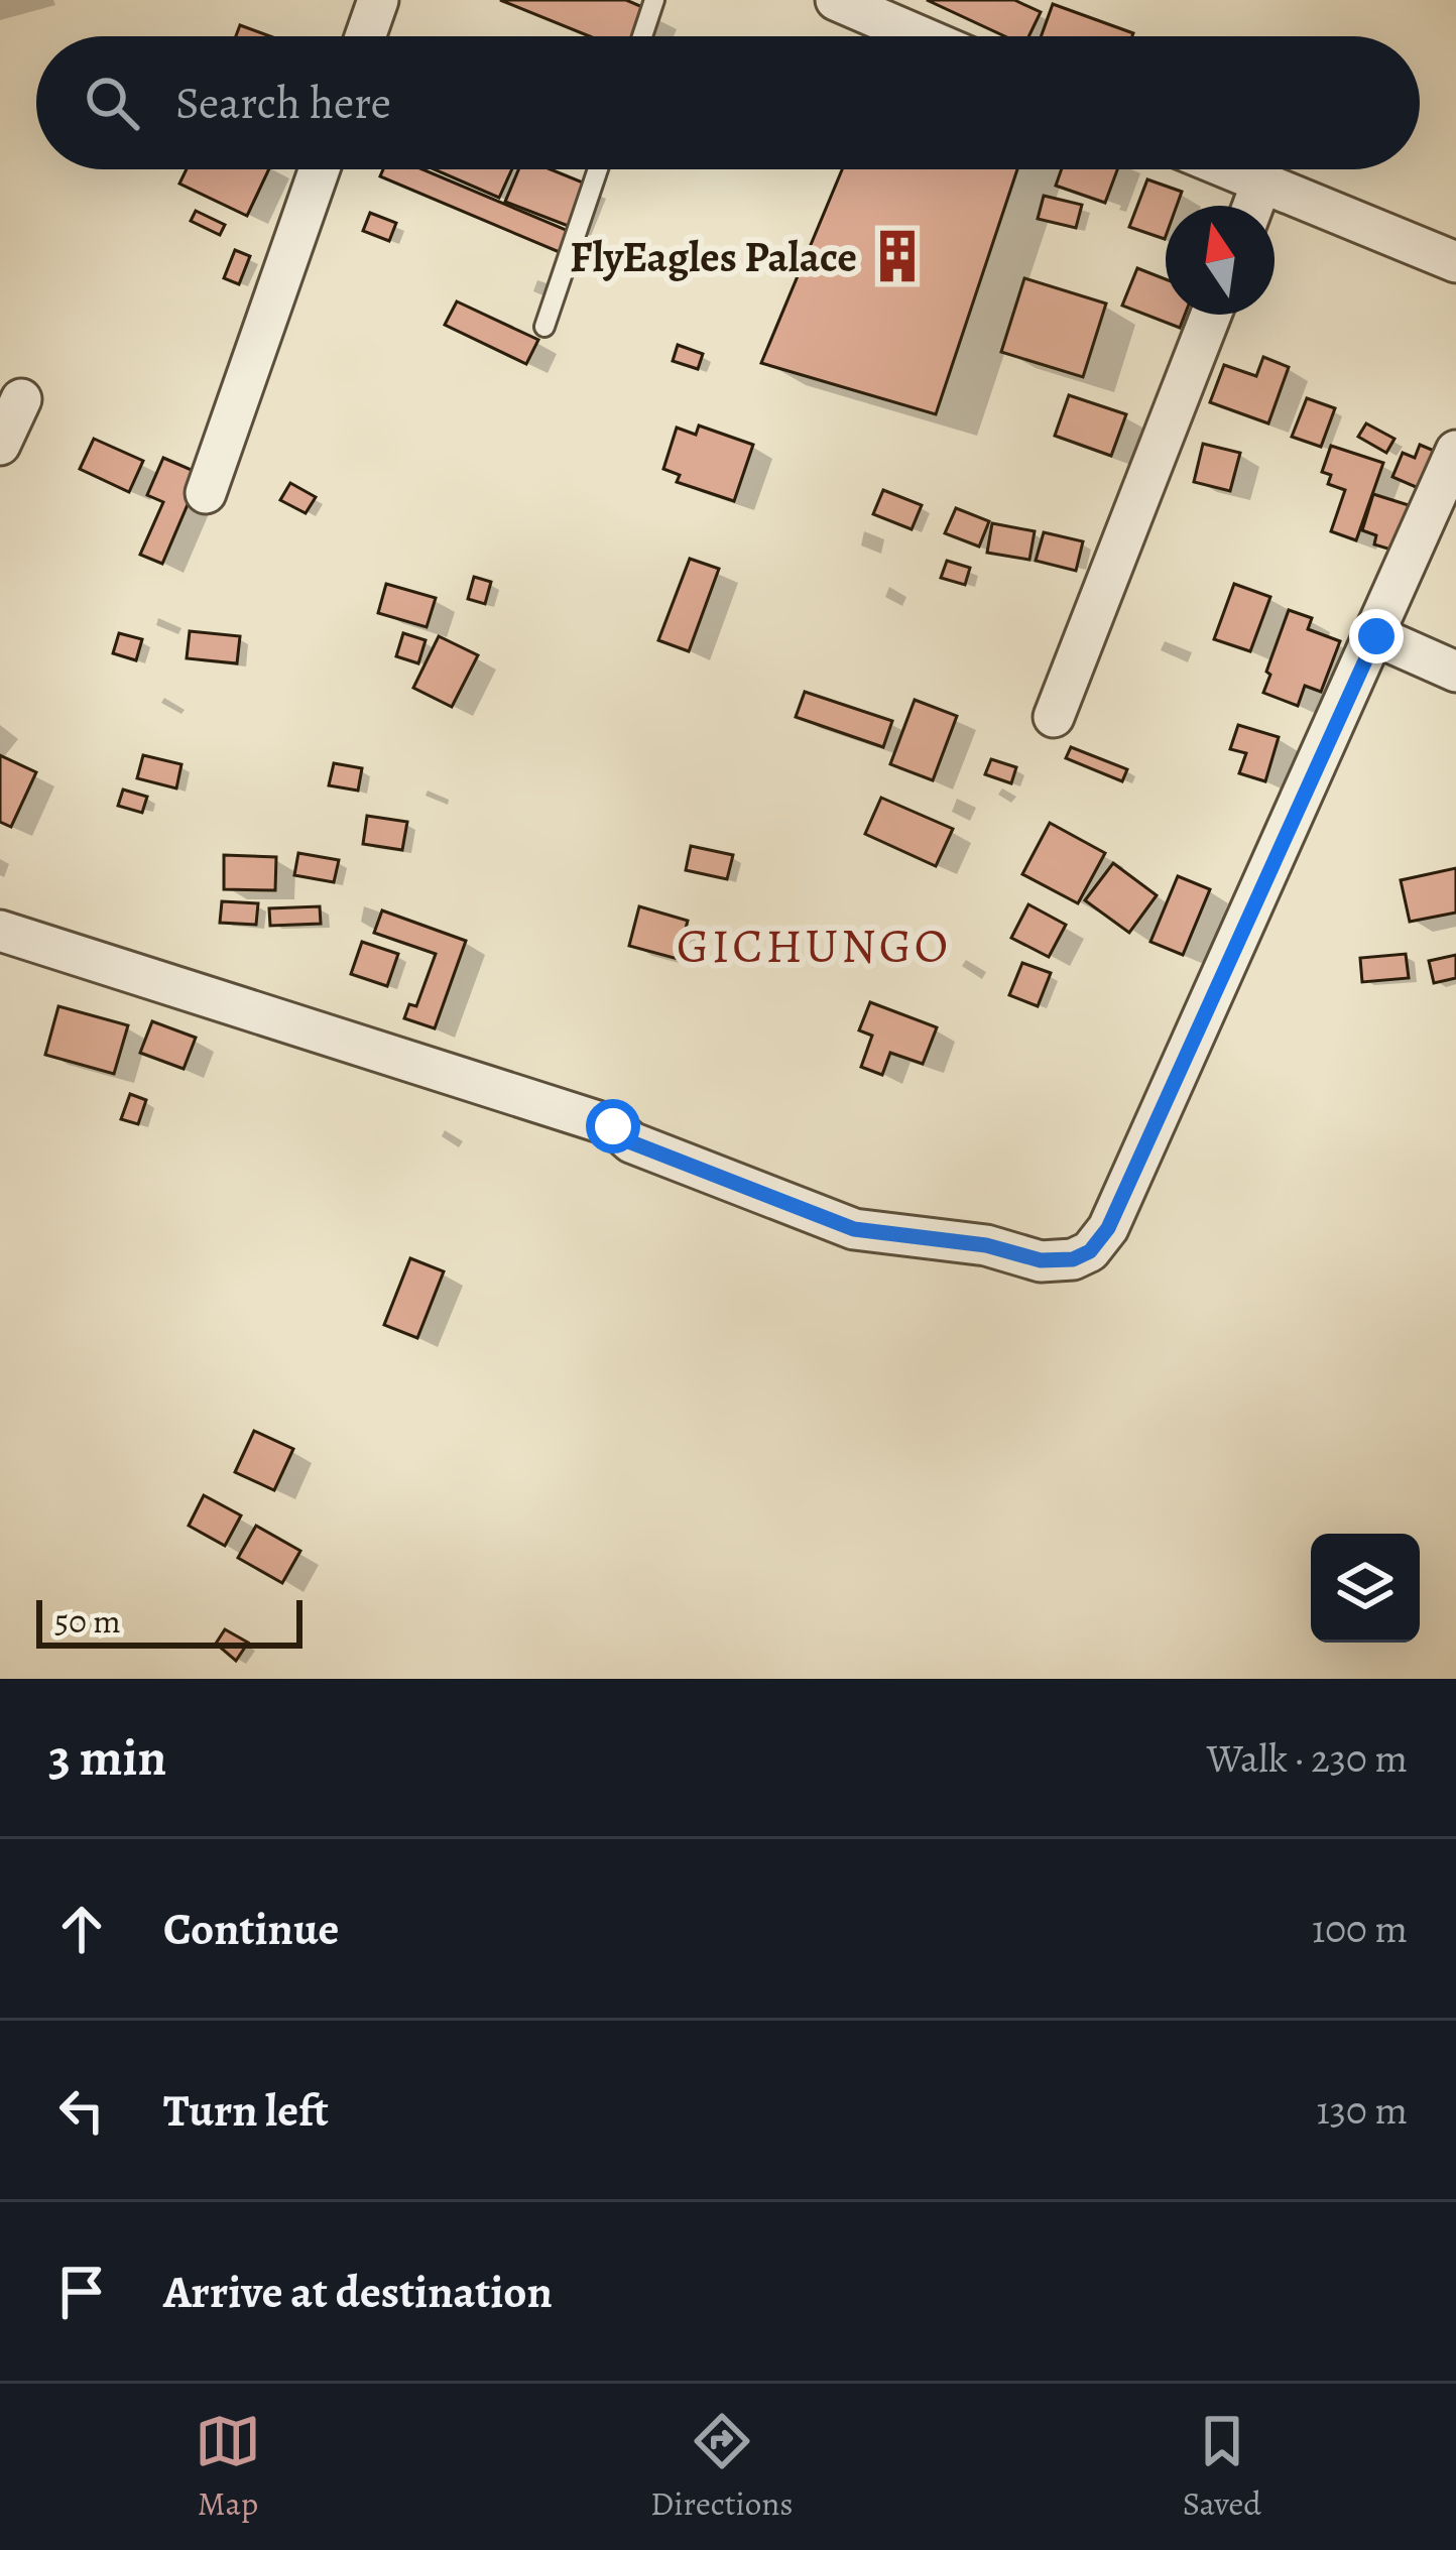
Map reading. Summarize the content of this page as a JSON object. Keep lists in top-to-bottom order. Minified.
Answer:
{"districts":["GICHUNGO"],"places":{"building":["FlyEagles Palace"]},"scale_bar":"50 m","north":"top","page":{"search":"Search here","scale":"50 m","heading":["3 min","Walk · 230 m"],"list":[["Continue","100 m"],["Turn left","130 m"],"Arrive at destination"],"nav":["Map","Directions","Saved"]}}
